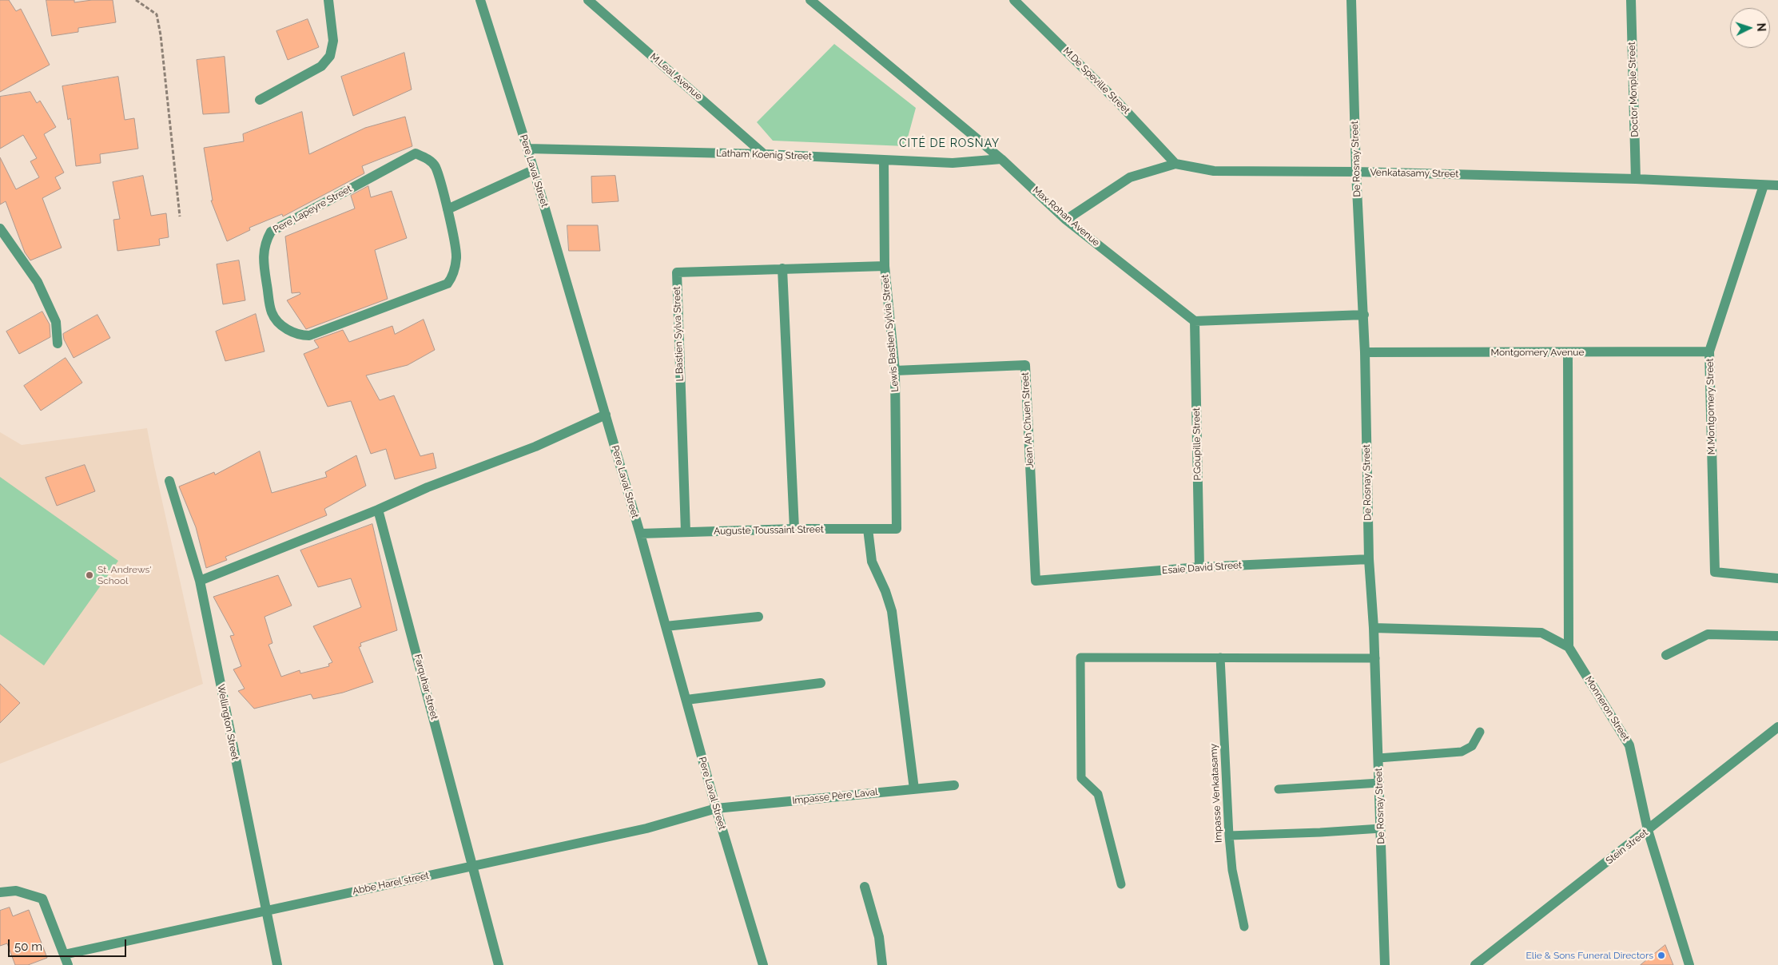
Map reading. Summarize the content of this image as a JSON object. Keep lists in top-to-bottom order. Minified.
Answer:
{"streets":{"street":["M.Leal Avenue","M.De Speville Street","Doctor Monple Street","Latham Koenig Street","De Rosnay Street","Pere Laval Street","Venkatasamy Street","Pere Lapeyre Street","Max Rohan Avenue","Lewis Bastien Sylvia Street","L.Bastien Sylva Street","Montgomery Avenue","M.Montgomery Street","Jean Ah Chuen Street","P.Goupille Street","Auguste Toussaint Street","Esaie David Street","Farquhar street","Monneron Street","Wellington Street","Impasse Père Laval","Stein street","Abbe Harel street"],"lane":["Impasse Venkatasamy"]},"crossings":[["M.Leal Avenue","Latham Koenig Street"],["M.De Speville Street","Venkatasamy Street"],["Doctor Monple Street","Venkatasamy Street"],["Latham Koenig Street","Pere Laval Street"],["Latham Koenig Street","Max Rohan Avenue"],["Latham Koenig Street","Lewis Bastien Sylvia Street"],["De Rosnay Street","Venkatasamy Street"],["De Rosnay Street","Montgomery Avenue"],["De Rosnay Street","Esaie David Street"],["Pere Laval Street","Auguste Toussaint Street"],["Pere Laval Street","Impasse Père Laval"],["Pere Laval Street","Abbe Harel street"],["Venkatasamy Street","Max Rohan Avenue"],["Venkatasamy Street","M.Montgomery Street"],["Max Rohan Avenue","P.Goupille Street"],["Lewis Bastien Sylvia Street","L.Bastien Sylva Street"],["Lewis Bastien Sylvia Street","Jean Ah Chuen Street"],["Lewis Bastien Sylvia Street","Auguste Toussaint Street"],["L.Bastien Sylva Street","Auguste Toussaint Street"],["Montgomery Avenue","M.Montgomery Street"],["Jean Ah Chuen Street","Esaie David Street"],["P.Goupille Street","Esaie David Street"],["Farquhar street","Abbe Harel street"],["Monneron Street","Stein street"],["Wellington Street","Abbe Harel street"],["Impasse Père Laval","Abbe Harel street"]],"districts":["CITÉ DE ROSNAY"],"places":["St. Andrews' School","Elie & Sons Funeral Directors"],"scale_bar":"50 m","north":"right"}
